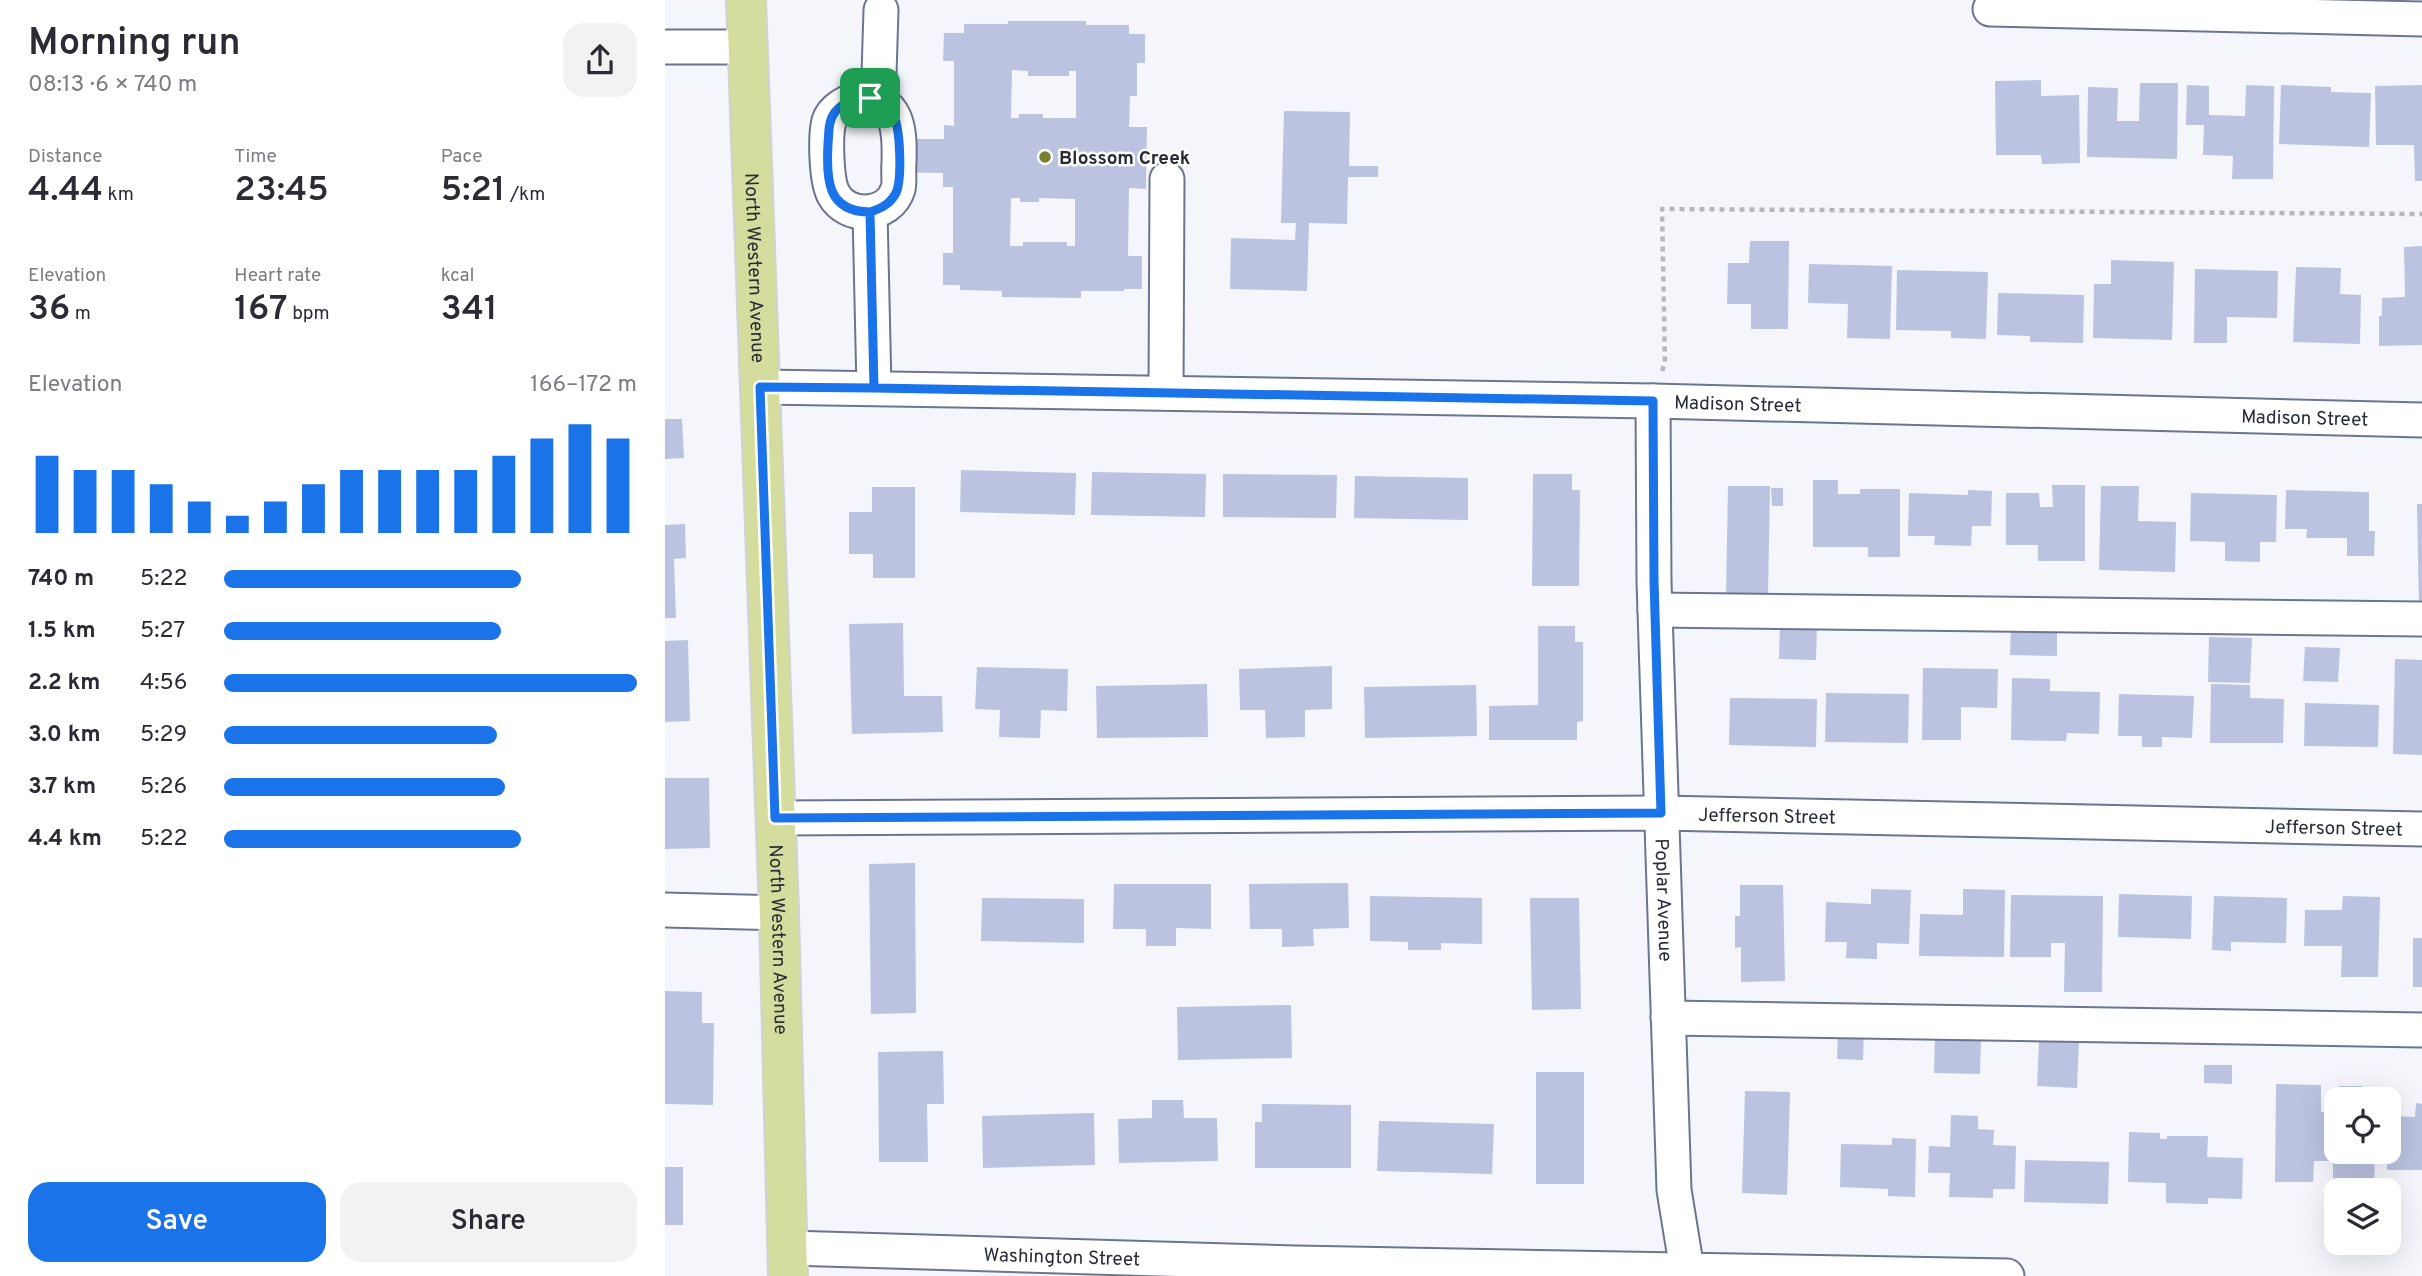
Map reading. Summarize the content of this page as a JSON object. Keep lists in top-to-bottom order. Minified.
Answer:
{"streets":{"main road":["North Western Avenue"],"street":["Madison Street","Jefferson Street","Poplar Avenue","Washington Street"]},"crossings":[["North Western Avenue","Madison Street"],["North Western Avenue","Jefferson Street"],["North Western Avenue","Washington Street"],["Madison Street","Poplar Avenue"],["Jefferson Street","Poplar Avenue"],["Poplar Avenue","Washington Street"]],"places":["Blossom Creek"],"page":{"heading":["Morning run","08:13 · 6 × 740 m"],"stats":[["Distance","4.44 km"],["Time","23:45"],["Pace","5:21 /km"],["Elevation","36 m"],["Heart rate","167 bpm"],["kcal","341"]],"chart":["Elevation","166–172 m"],"list":[{"name":"740 m","note":"5:22"},{"name":"1.5 km","note":"5:27"},{"name":"2.2 km","note":"4:56"},{"name":"3.0 km","note":"5:29"},{"name":"3.7 km","note":"5:26"},{"name":"4.4 km","note":"5:22"}],"buttons":["Save","Share"]}}
